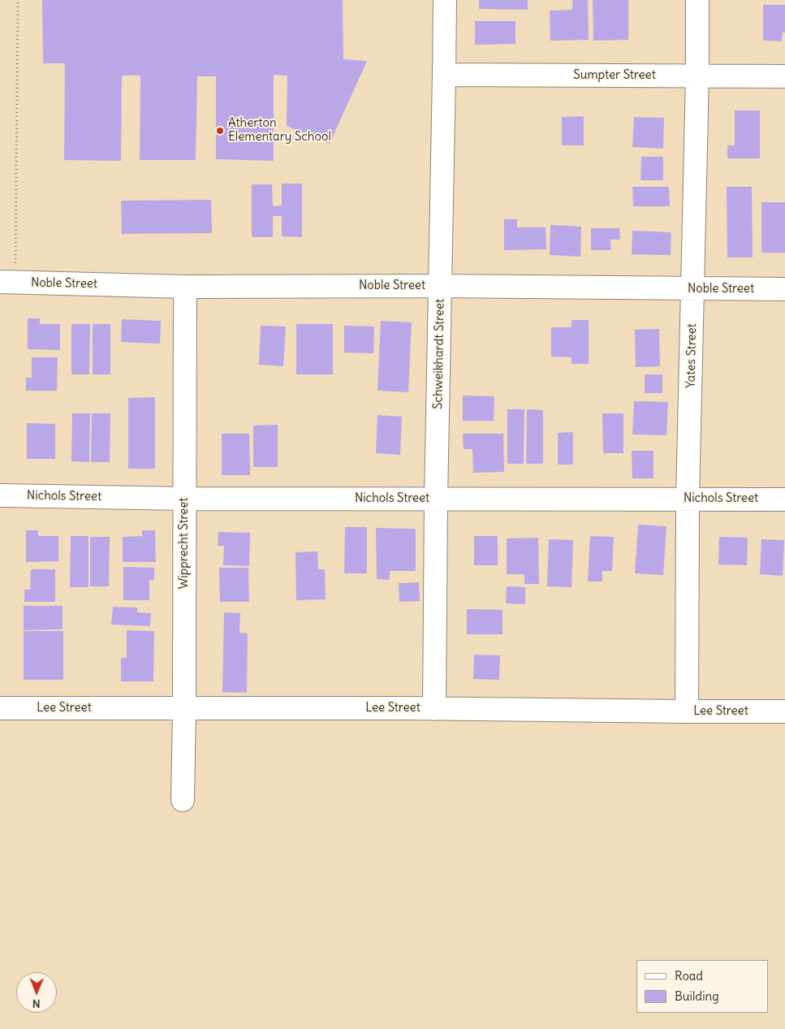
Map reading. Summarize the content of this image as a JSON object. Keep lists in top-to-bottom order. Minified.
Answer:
{"streets":{"street":["Sumpter Street","Noble Street","Schweikhardt Street","Yates Street","Nichols Street","Wipprecht Street","Lee Street"]},"crossings":[["Sumpter Street","Schweikhardt Street"],["Sumpter Street","Yates Street"],["Noble Street","Schweikhardt Street"],["Noble Street","Yates Street"],["Noble Street","Wipprecht Street"],["Schweikhardt Street","Nichols Street"],["Schweikhardt Street","Lee Street"],["Yates Street","Nichols Street"],["Yates Street","Lee Street"],["Nichols Street","Wipprecht Street"],["Wipprecht Street","Lee Street"]],"places":["Atherton Elementary School"],"legend":["Road","Building"],"north":"bottom"}
